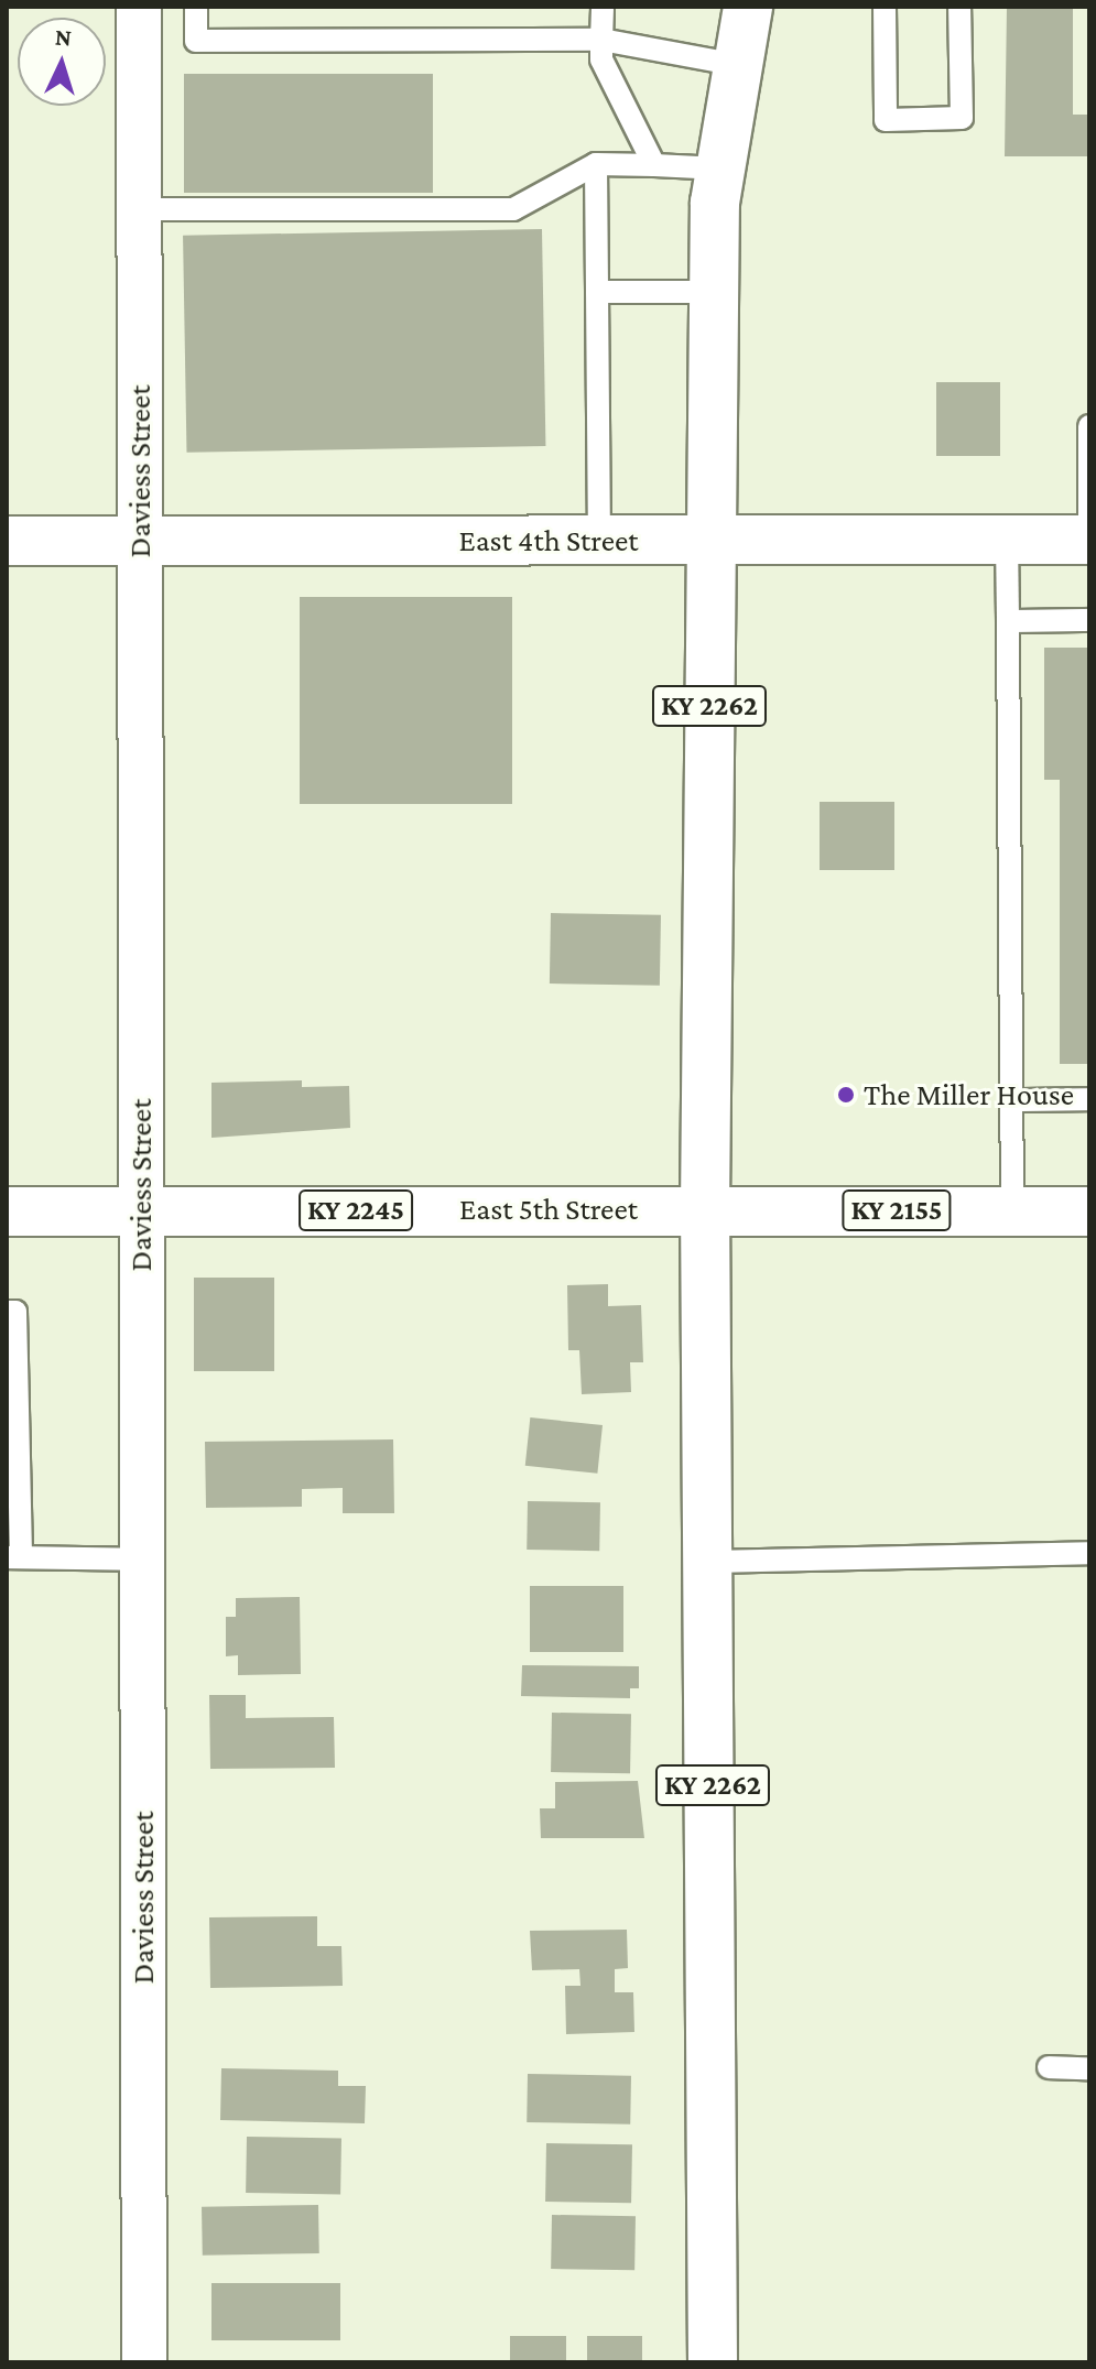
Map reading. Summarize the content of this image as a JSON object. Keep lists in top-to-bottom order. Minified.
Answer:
{"streets":{"main road":["East 4th Street","KY 2262","East 5th Street","KY 2245","KY 2155"],"street":["Daviess Street"]},"crossings":[["Daviess Street","East 4th Street"],["Daviess Street","East 5th Street"],["East 4th Street","KY 2262"],["KY 2262","East 5th Street"]],"places":["The Miller House"],"north":"top"}
